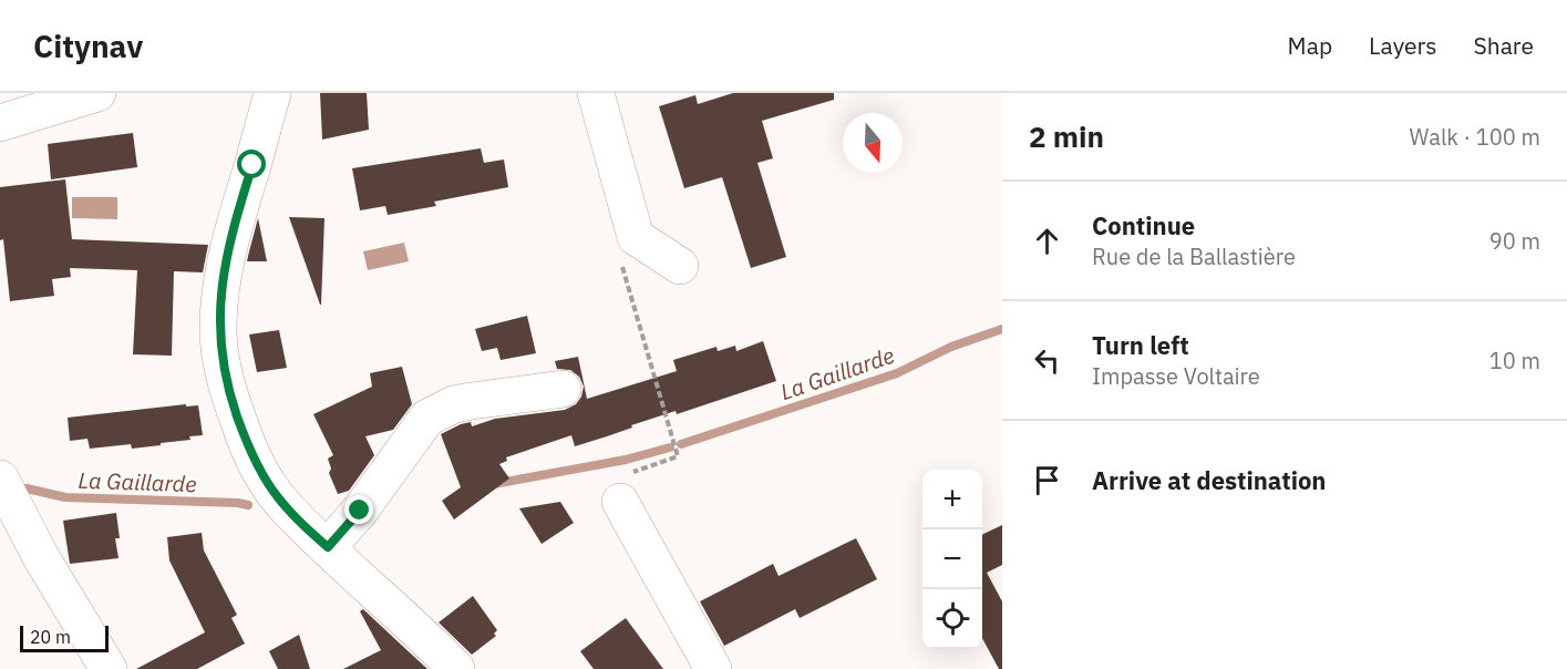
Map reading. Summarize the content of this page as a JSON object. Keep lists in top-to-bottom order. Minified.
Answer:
{"water":["La Gaillarde"],"scale_bar":"20 m","north":"bottom","page":{"header":"Citynav","nav":["Map","Layers","Share"],"heading":["2 min","Walk · 100 m"],"list":[["Continue","Rue de la Ballastière","90 m"],["Turn left","Impasse Voltaire","10 m"],"Arrive at destination"],"map_buttons":["+","−"],"scale":"20 m"}}
